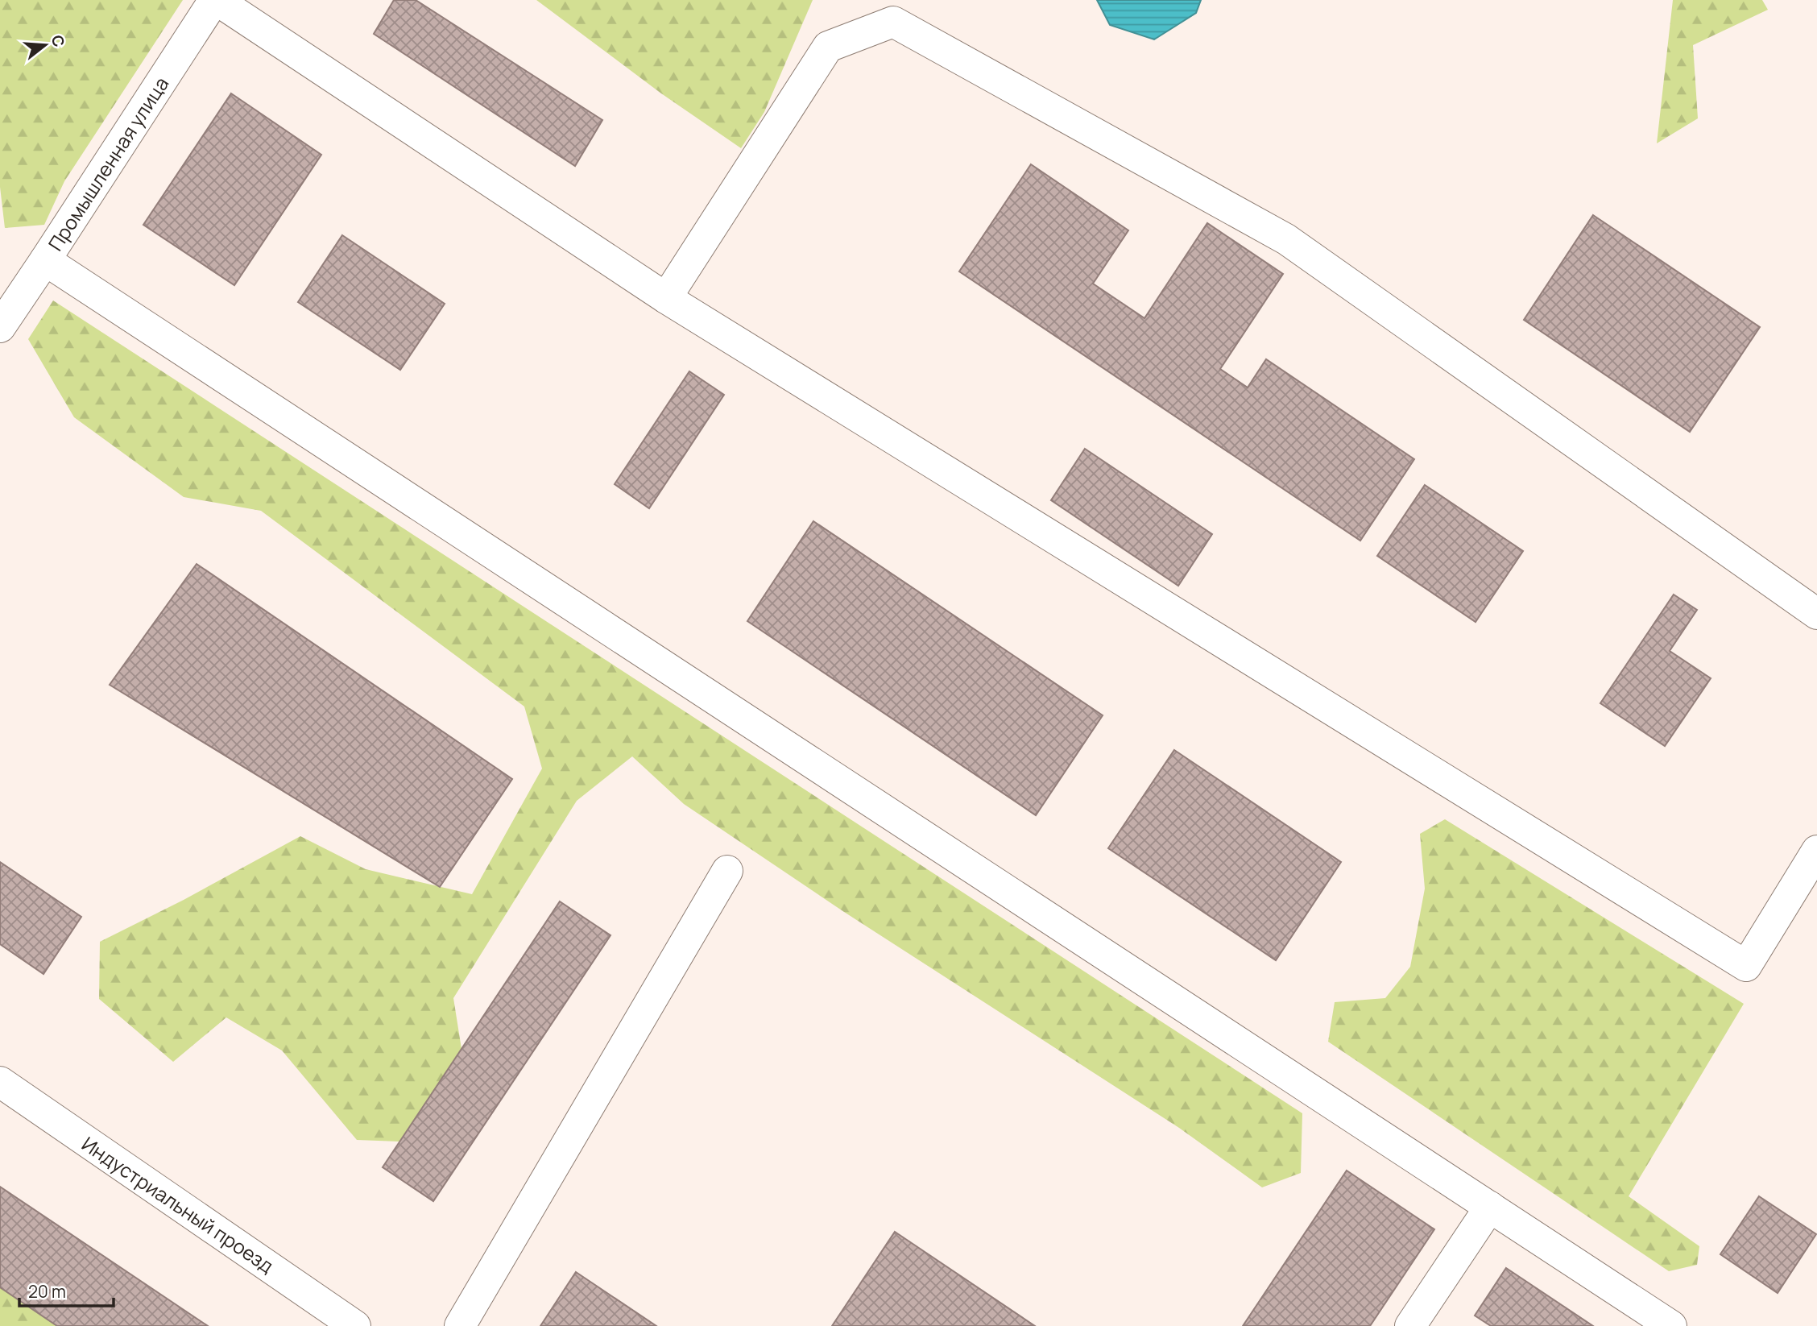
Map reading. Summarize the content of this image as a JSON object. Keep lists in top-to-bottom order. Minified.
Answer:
{"streets":{"street":["Промышленная улица","Индустриальный проезд"]},"scale_bar":"20 m","north":"right"}
